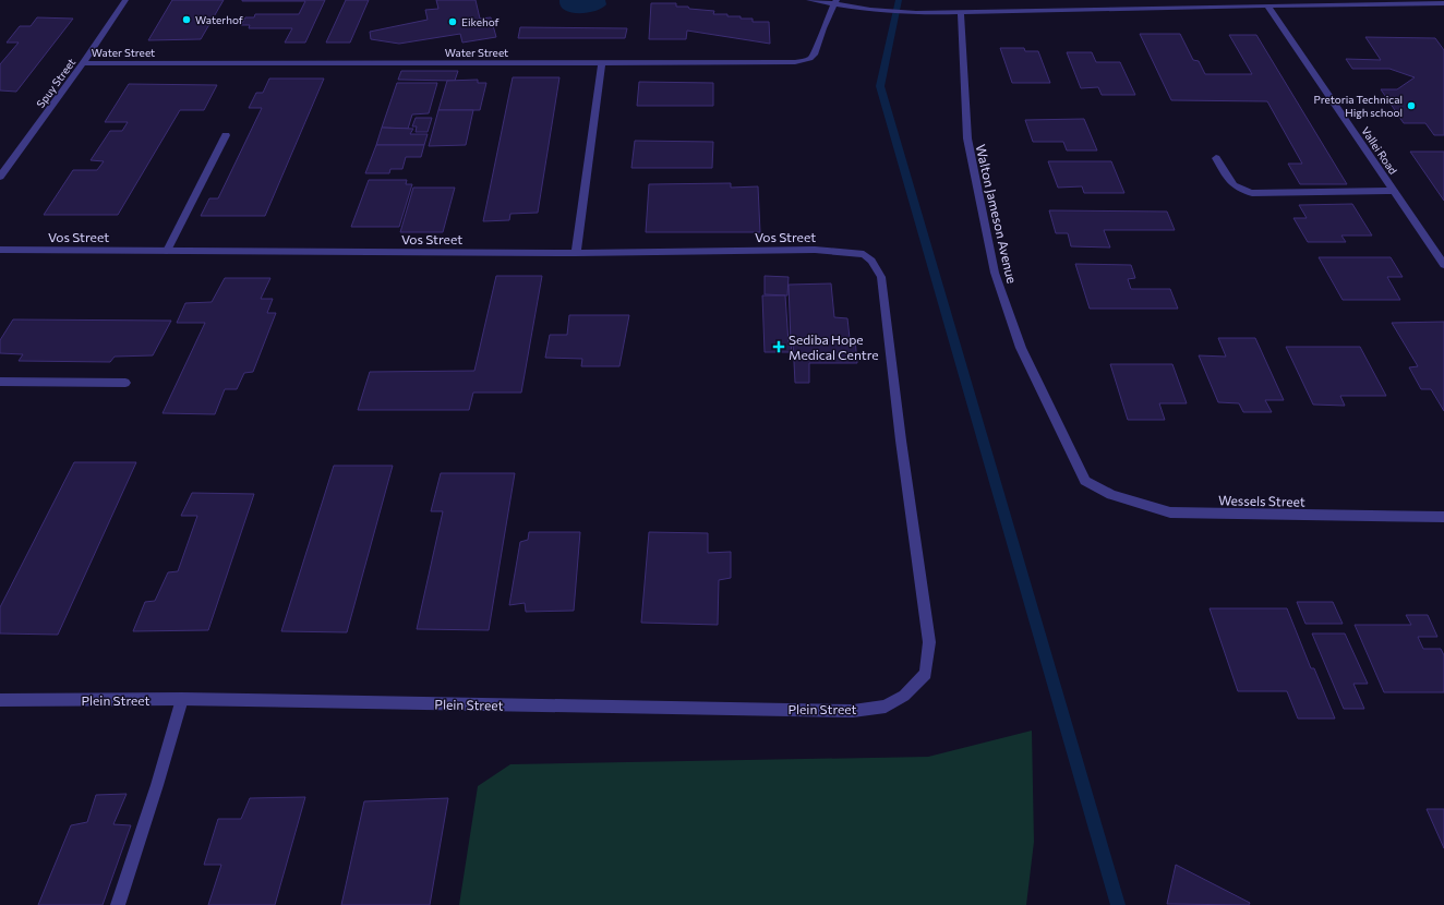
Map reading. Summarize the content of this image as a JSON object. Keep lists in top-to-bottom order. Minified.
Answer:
{"streets":{"street":["Water Street","Spuy Street","Vallei Road","Walton Jameson Avenue","Vos Street","Wessels Street","Plein Street"]},"crossings":[["Water Street","Spuy Street"],["Walton Jameson Avenue","Wessels Street"],["Vos Street","Plein Street"]],"places":{"other":["Waterhof","Eikehof","Pretoria Technical High school"],"health":["Sediba Hope Medical Centre"]}}
